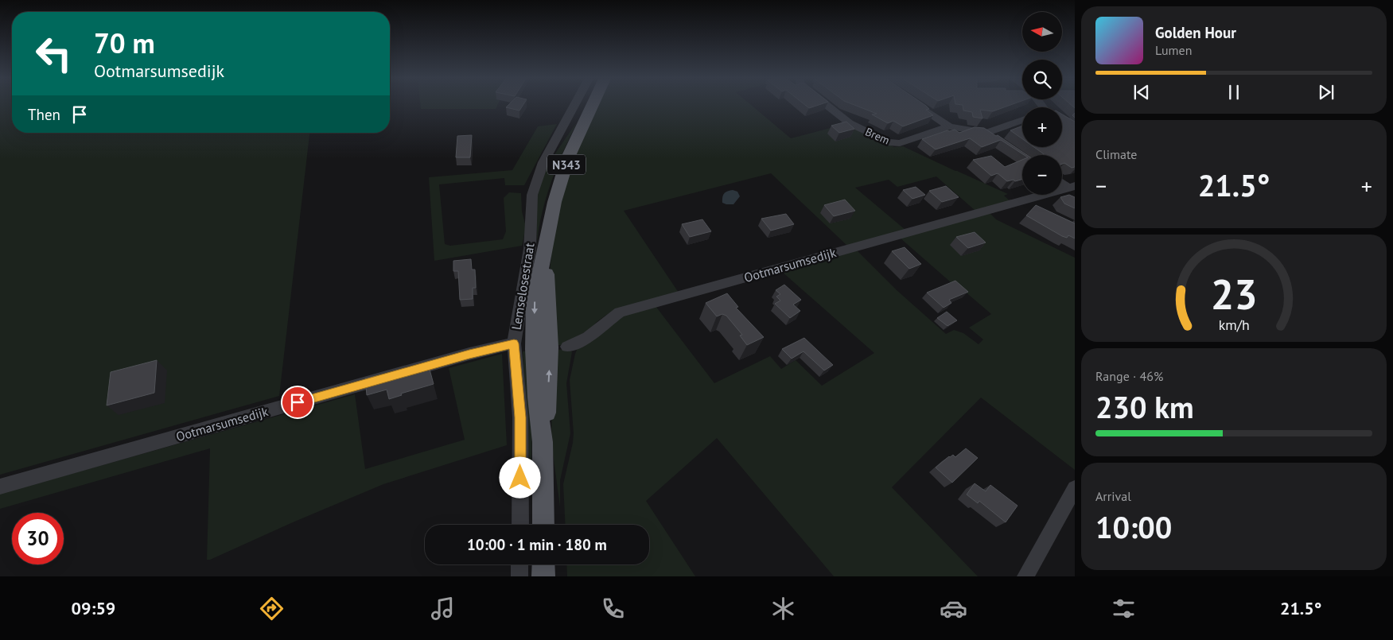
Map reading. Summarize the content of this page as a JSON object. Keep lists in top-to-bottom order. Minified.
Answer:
{"streets":{"main road":["N343"],"street":["Brem","Ootmarsumsedijk","Lemselosestraat"]},"crossings":[["Ootmarsumsedijk","Lemselosestraat"]],"north":"left","page":{"map_buttons":["+","−"],"turn":["70 m","Ootmarsumsedijk"],"song":["Golden Hour","Lumen"],"then":"Then","tile":["Climate",["Range · 46%","230 km"],["Arrival","10:00"]],"heat":["−","21.5°","+"],"limit":"30","trip":"10:00 · 1 min · 180 m","tabs":["09:59","21.5°"],"gauge":["23","km/h"]}}
